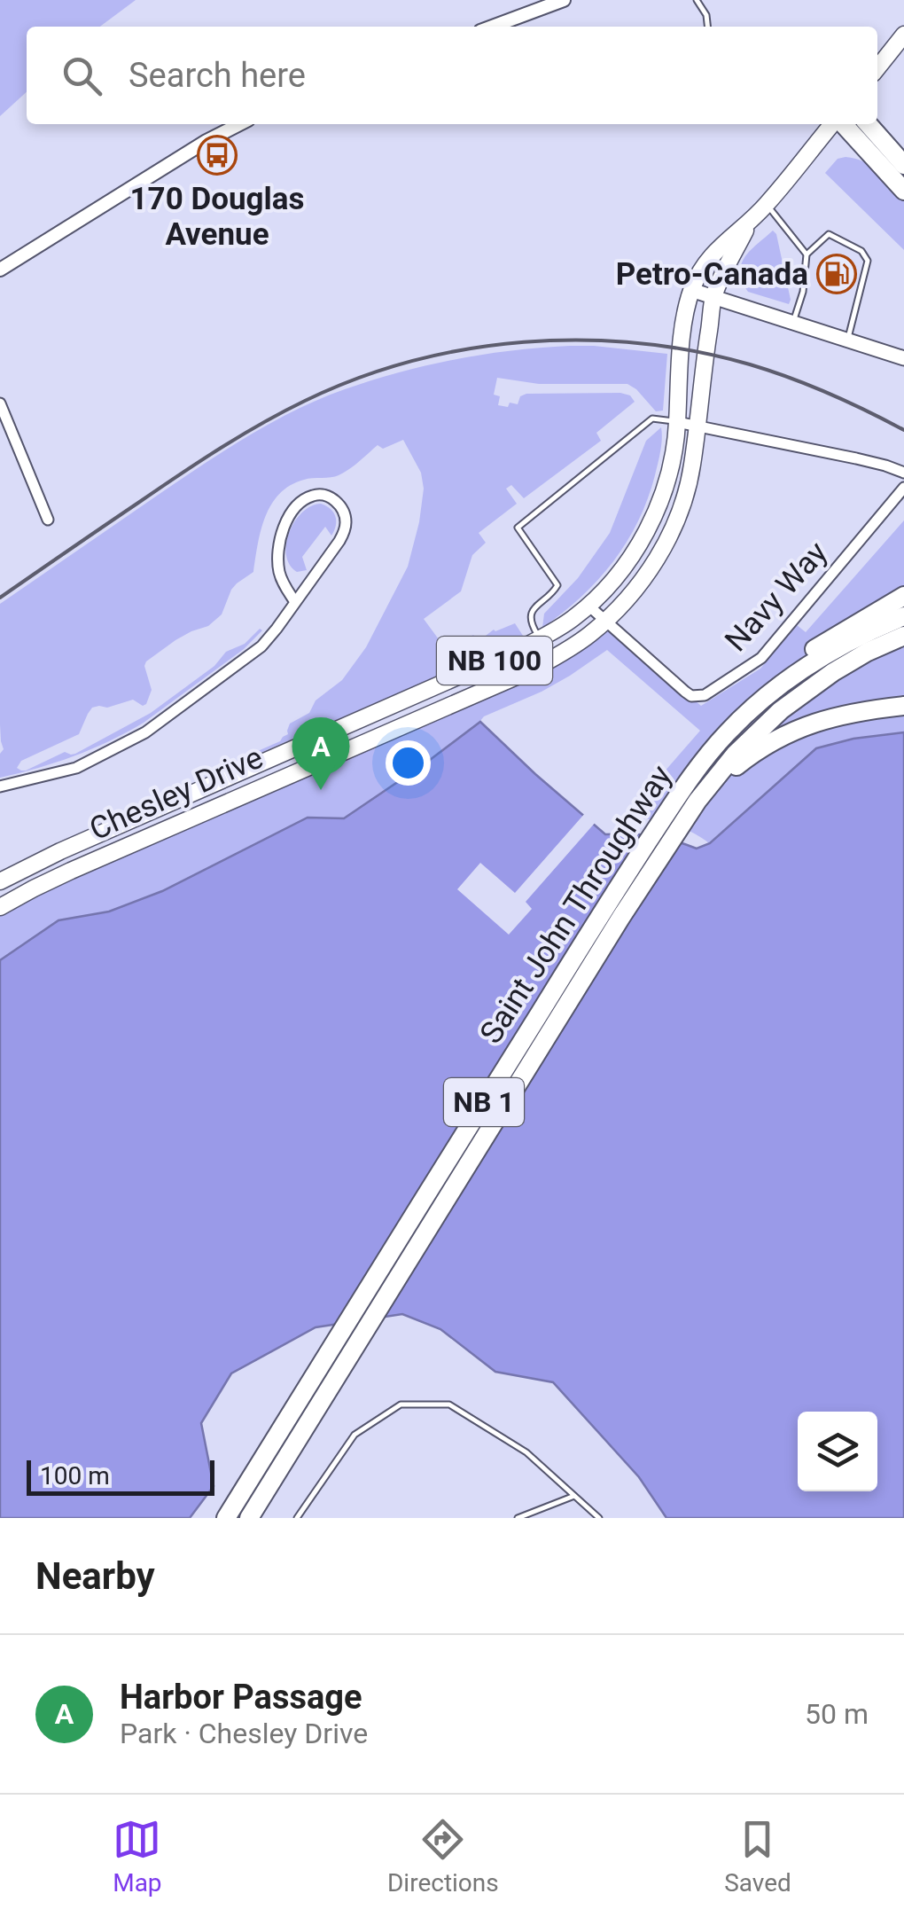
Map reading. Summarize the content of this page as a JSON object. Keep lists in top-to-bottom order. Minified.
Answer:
{"streets":{"highway":["Saint John Throughway","NB 1"],"main road":["NB 100","Chesley Drive"],"street":["Navy Way"]},"crossings":[["Navy Way","Chesley Drive"]],"places":{"bus stop":["170 Douglas Avenue"],"fuel station":["Petro-Canada"]},"scale_bar":"100 m","page":{"search":"Search here","pins":"A","scale":"100 m","heading":"Nearby","list":[{"mark":"A","name":"Harbor Passage","note":"Park · Chesley Drive","value":"50 m"}],"nav":["Map","Directions","Saved"]}}
